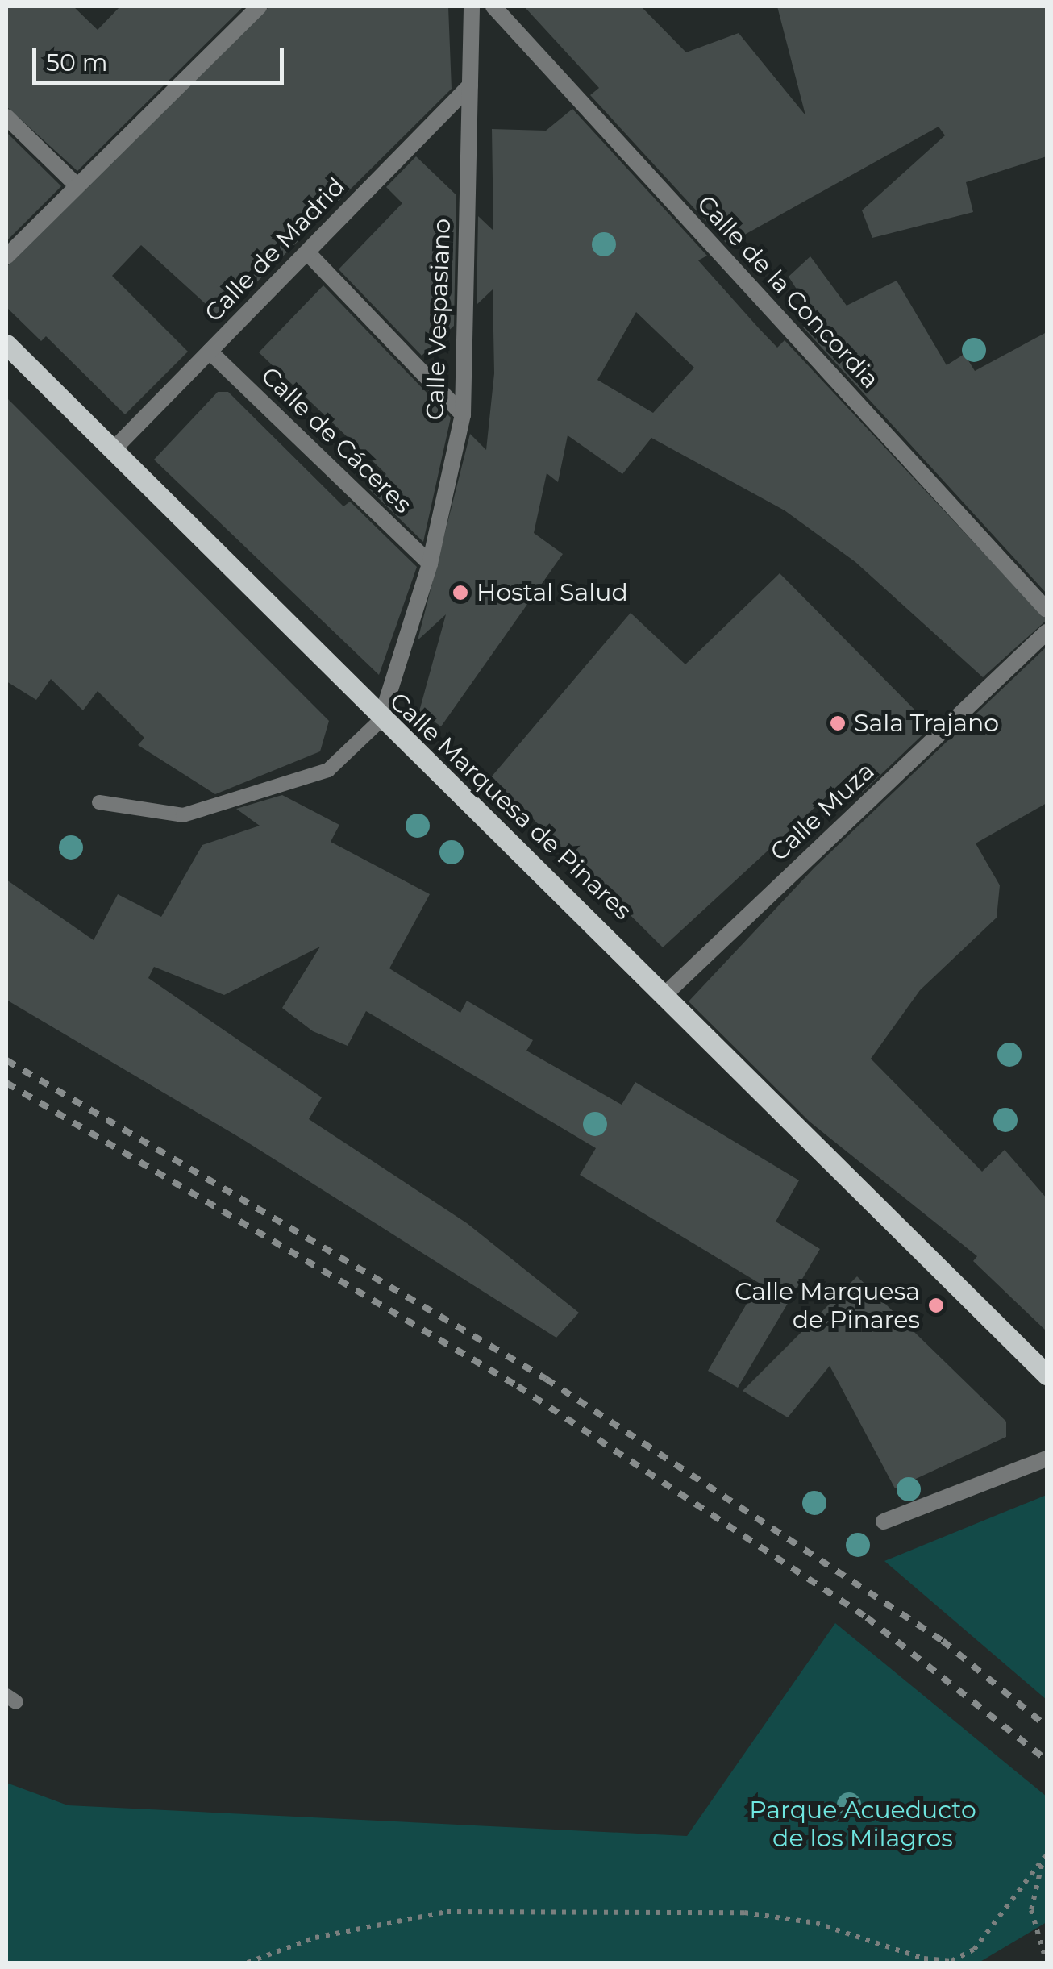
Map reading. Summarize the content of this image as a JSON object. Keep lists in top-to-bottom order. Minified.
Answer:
{"streets":{"main road":["Calle Marquesa de Pinares"],"street":["Calle de Madrid","Calle de la Concordia","Calle Vespasiano","Calle de Cáceres","Calle Muza"]},"crossings":[["Calle de Madrid","Calle Vespasiano"],["Calle de Madrid","Calle de Cáceres"],["Calle de Madrid","Calle Marquesa de Pinares"],["Calle Vespasiano","Calle de Cáceres"],["Calle Vespasiano","Calle Marquesa de Pinares"],["Calle Marquesa de Pinares","Calle Muza"]],"parks":["Parque Acueducto de los Milagros"],"places":["Hostal Salud","Sala Trajano","Calle Marquesa de Pinares"],"scale_bar":"50 m"}
